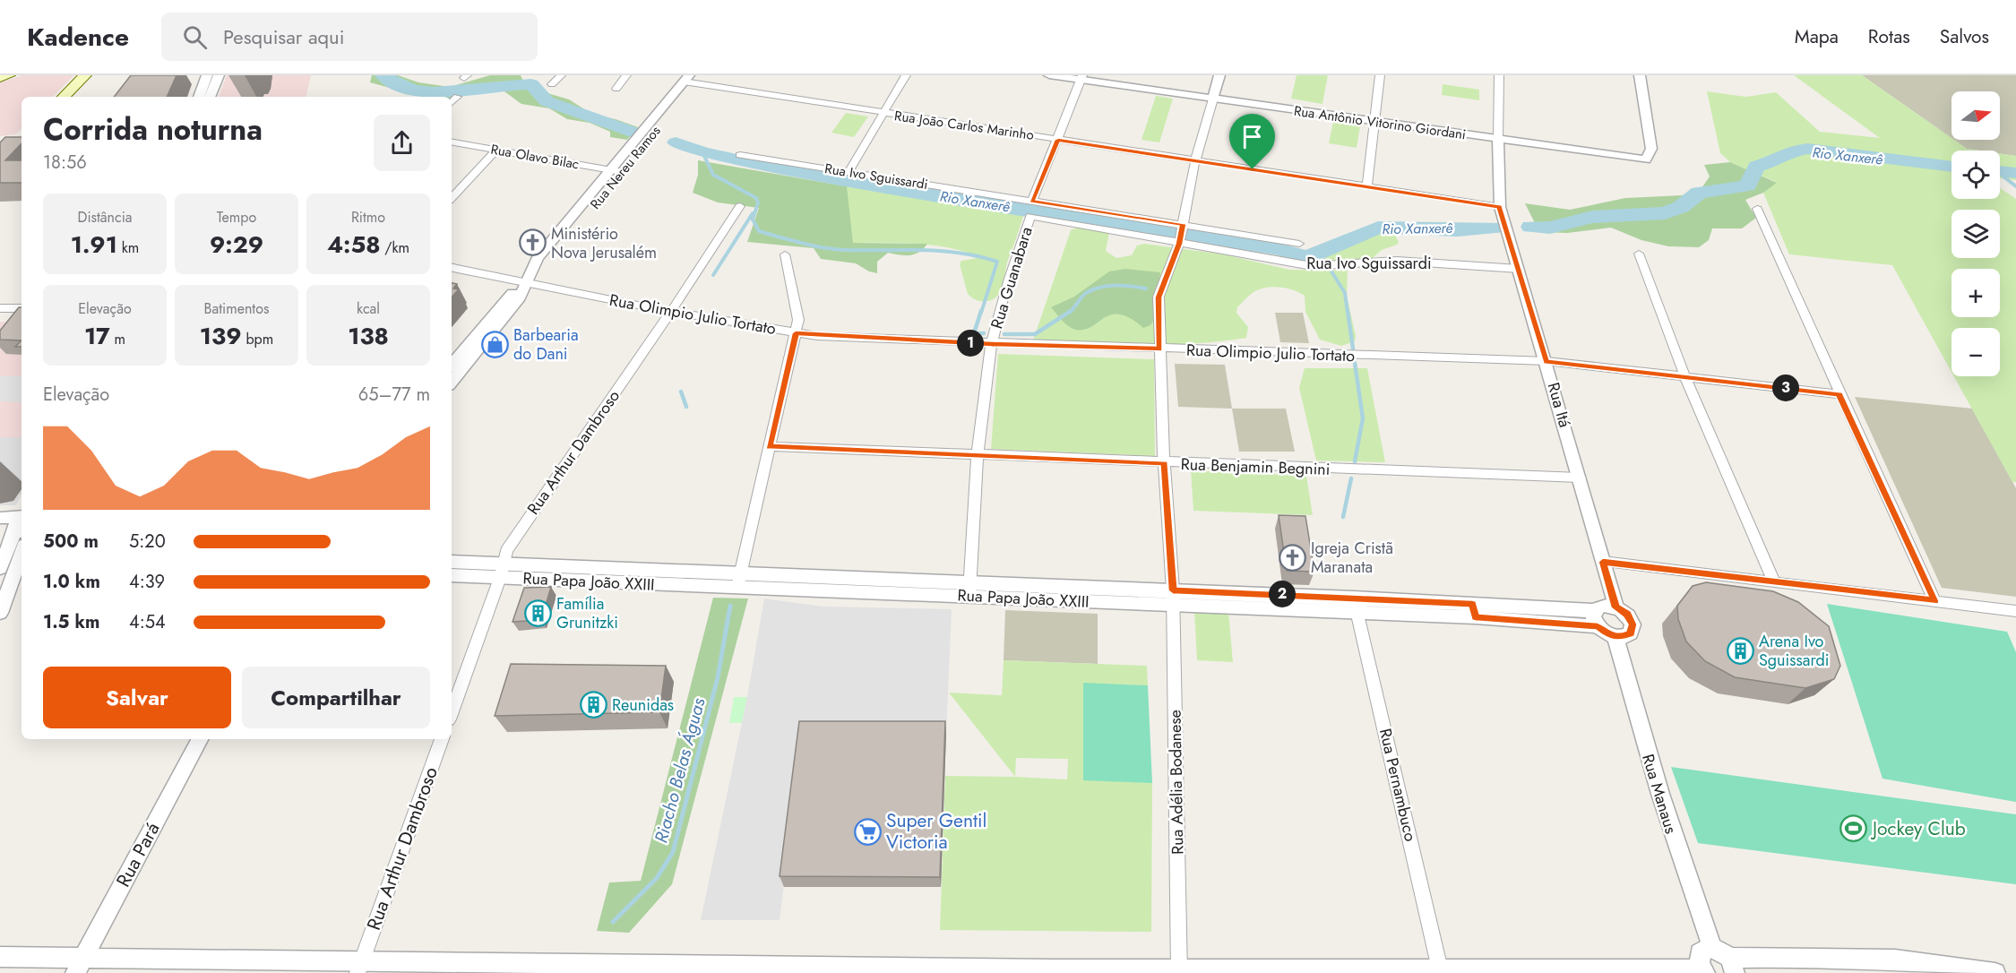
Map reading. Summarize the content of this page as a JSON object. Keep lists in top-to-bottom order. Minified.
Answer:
{"streets":{"street":["Rua Antônio Vitorino Giordani","Rua João Carlos Marinho","Rua Olavo Bilac","Rua Nereu Ramos","Rua Ivo Sguissardi","Rua Guanabara","Rua Olimpio Julio Tortato","Rua Itá","Rua Arthur Dambroso","Rua Benjamin Begnini","Rua Papa João XXIII","Rua Adélia Bodanese","Rua Pernambuco","Rua Manaus","Rua Pará"]},"crossings":[["Rua Antônio Vitorino Giordani","Rua Itá"],["Rua Antônio Vitorino Giordani","Rua Adélia Bodanese"],["Rua João Carlos Marinho","Rua Nereu Ramos"],["Rua João Carlos Marinho","Rua Itá"],["Rua João Carlos Marinho","Rua Adélia Bodanese"],["Rua Olavo Bilac","Rua Nereu Ramos"],["Rua Nereu Ramos","Rua Olimpio Julio Tortato"],["Rua Ivo Sguissardi","Rua Guanabara"],["Rua Ivo Sguissardi","Rua Itá"],["Rua Ivo Sguissardi","Rua Adélia Bodanese"],["Rua Guanabara","Rua Olimpio Julio Tortato"],["Rua Guanabara","Rua Benjamin Begnini"],["Rua Guanabara","Rua Papa João XXIII"],["Rua Olimpio Julio Tortato","Rua Itá"],["Rua Olimpio Julio Tortato","Rua Arthur Dambroso"],["Rua Olimpio Julio Tortato","Rua Adélia Bodanese"],["Rua Itá","Rua Benjamin Begnini"],["Rua Itá","Rua Papa João XXIII"],["Rua Itá","Rua Manaus"],["Rua Arthur Dambroso","Rua Papa João XXIII"],["Rua Benjamin Begnini","Rua Adélia Bodanese"],["Rua Papa João XXIII","Rua Adélia Bodanese"],["Rua Papa João XXIII","Rua Pernambuco"],["Rua Papa João XXIII","Rua Manaus"]],"water":["Rio Xanxerê","Riacho Belas Águas"],"places":{"church":["Ministério Nova Jerusalém","Igreja Cristã Maranata"],"shop":["Barbearia do Dani"],"building":["Família Grunitzki","Arena Ivo Sguissardi","Reunidas"],"sports":["Jockey Club"],"supermarket":["Super Gentil Victoria"]},"north":"right","page":{"header":"Kadence","search":"Pesquisar aqui","nav":["Mapa","Rotas","Salvos"],"map_buttons":["+","−"],"heading":["Corrida noturna","18:56"],"stats":[["Distância","1.91 km"],["Tempo","9:29"],["Ritmo","4:58 /km"],["Elevação","17 m"],["Batimentos","139 bpm"],["kcal","138"]],"pins":["1","3","2"],"chart":["Elevação","65–77 m"],"list":[{"name":"500 m","note":"5:20"},{"name":"1.0 km","note":"4:39"},{"name":"1.5 km","note":"4:54"}],"buttons":["Salvar","Compartilhar"]}}
